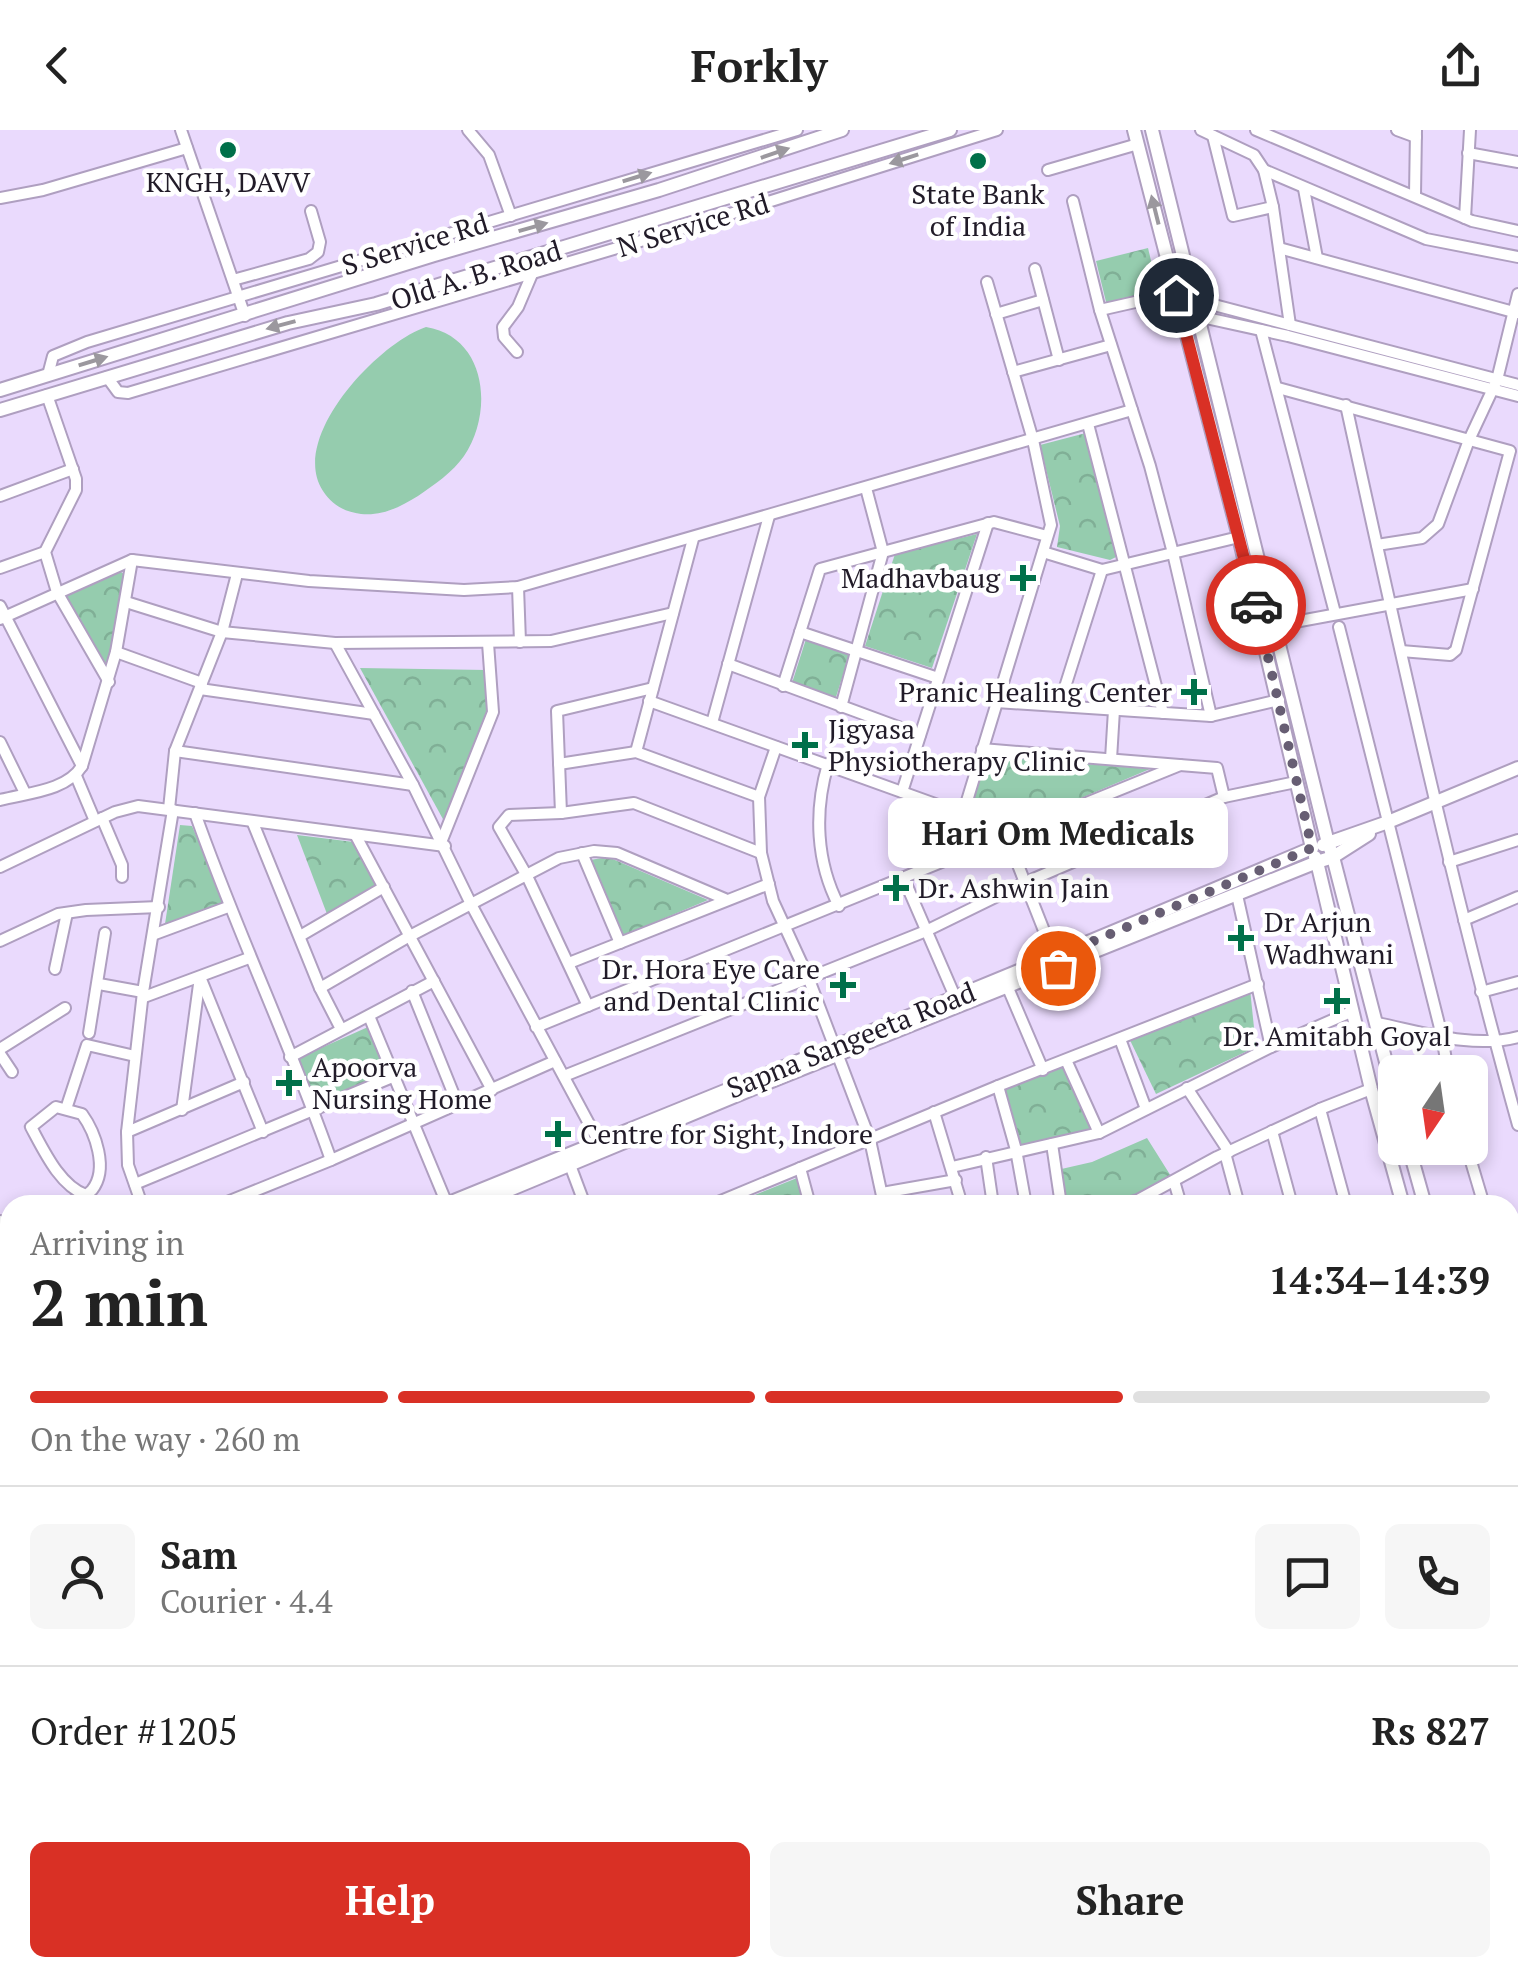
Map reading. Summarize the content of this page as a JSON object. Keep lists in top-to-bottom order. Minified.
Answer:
{"streets":{"main road":["Old A. B. Road","Sapna Sangeeta Road"],"street":["N Service Rd","S Service Rd"]},"crossings":[["N Service Rd","Old A. B. Road"],["S Service Rd","Old A. B. Road"]],"places":{"other":["KNGH, DAVV","State Bank of India","Hari Om Medicals"],"health":["Madhavbaug","Pranic Healing Center","Jigyasa Physiotherapy Clinic","Dr. Ashwin Jain","Dr Arjun Wadhwani","Dr. Hora Eye Care and Dental Clinic","Dr. Amitabh Goyal","Apoorva Nursing Home","Centre for Sight, Indore"]},"north":"bottom","page":{"header":"Forkly","bubble":"Hari Om Medicals","heading":["2 min","Arriving in","14:34–14:39"],"panel":["Sam","Courier · 4.4","Order #1205","Rs 827"],"bar":"On the way · 260 m","buttons":["Help","Share"]}}
